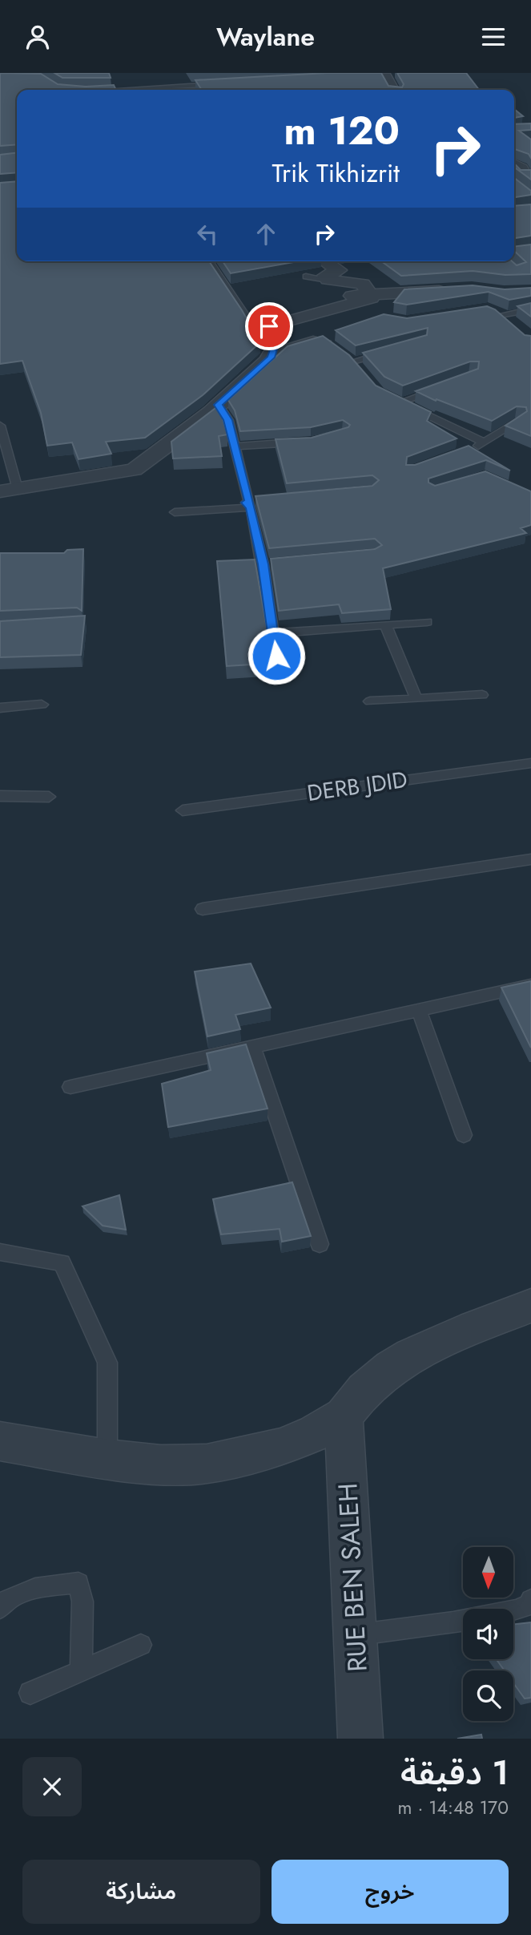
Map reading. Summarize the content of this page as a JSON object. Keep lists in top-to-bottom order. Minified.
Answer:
{"streets":{"street":["RUE BEN SALEH"],"lane":["DERB JDID"]},"north":"bottom","page":{"header":"Waylane","turn":["120 m","Trik Tikhizrit"],"heading":["1 دقيقة","170 m · 14:48"],"buttons":["خروج","مشاركة"]}}
